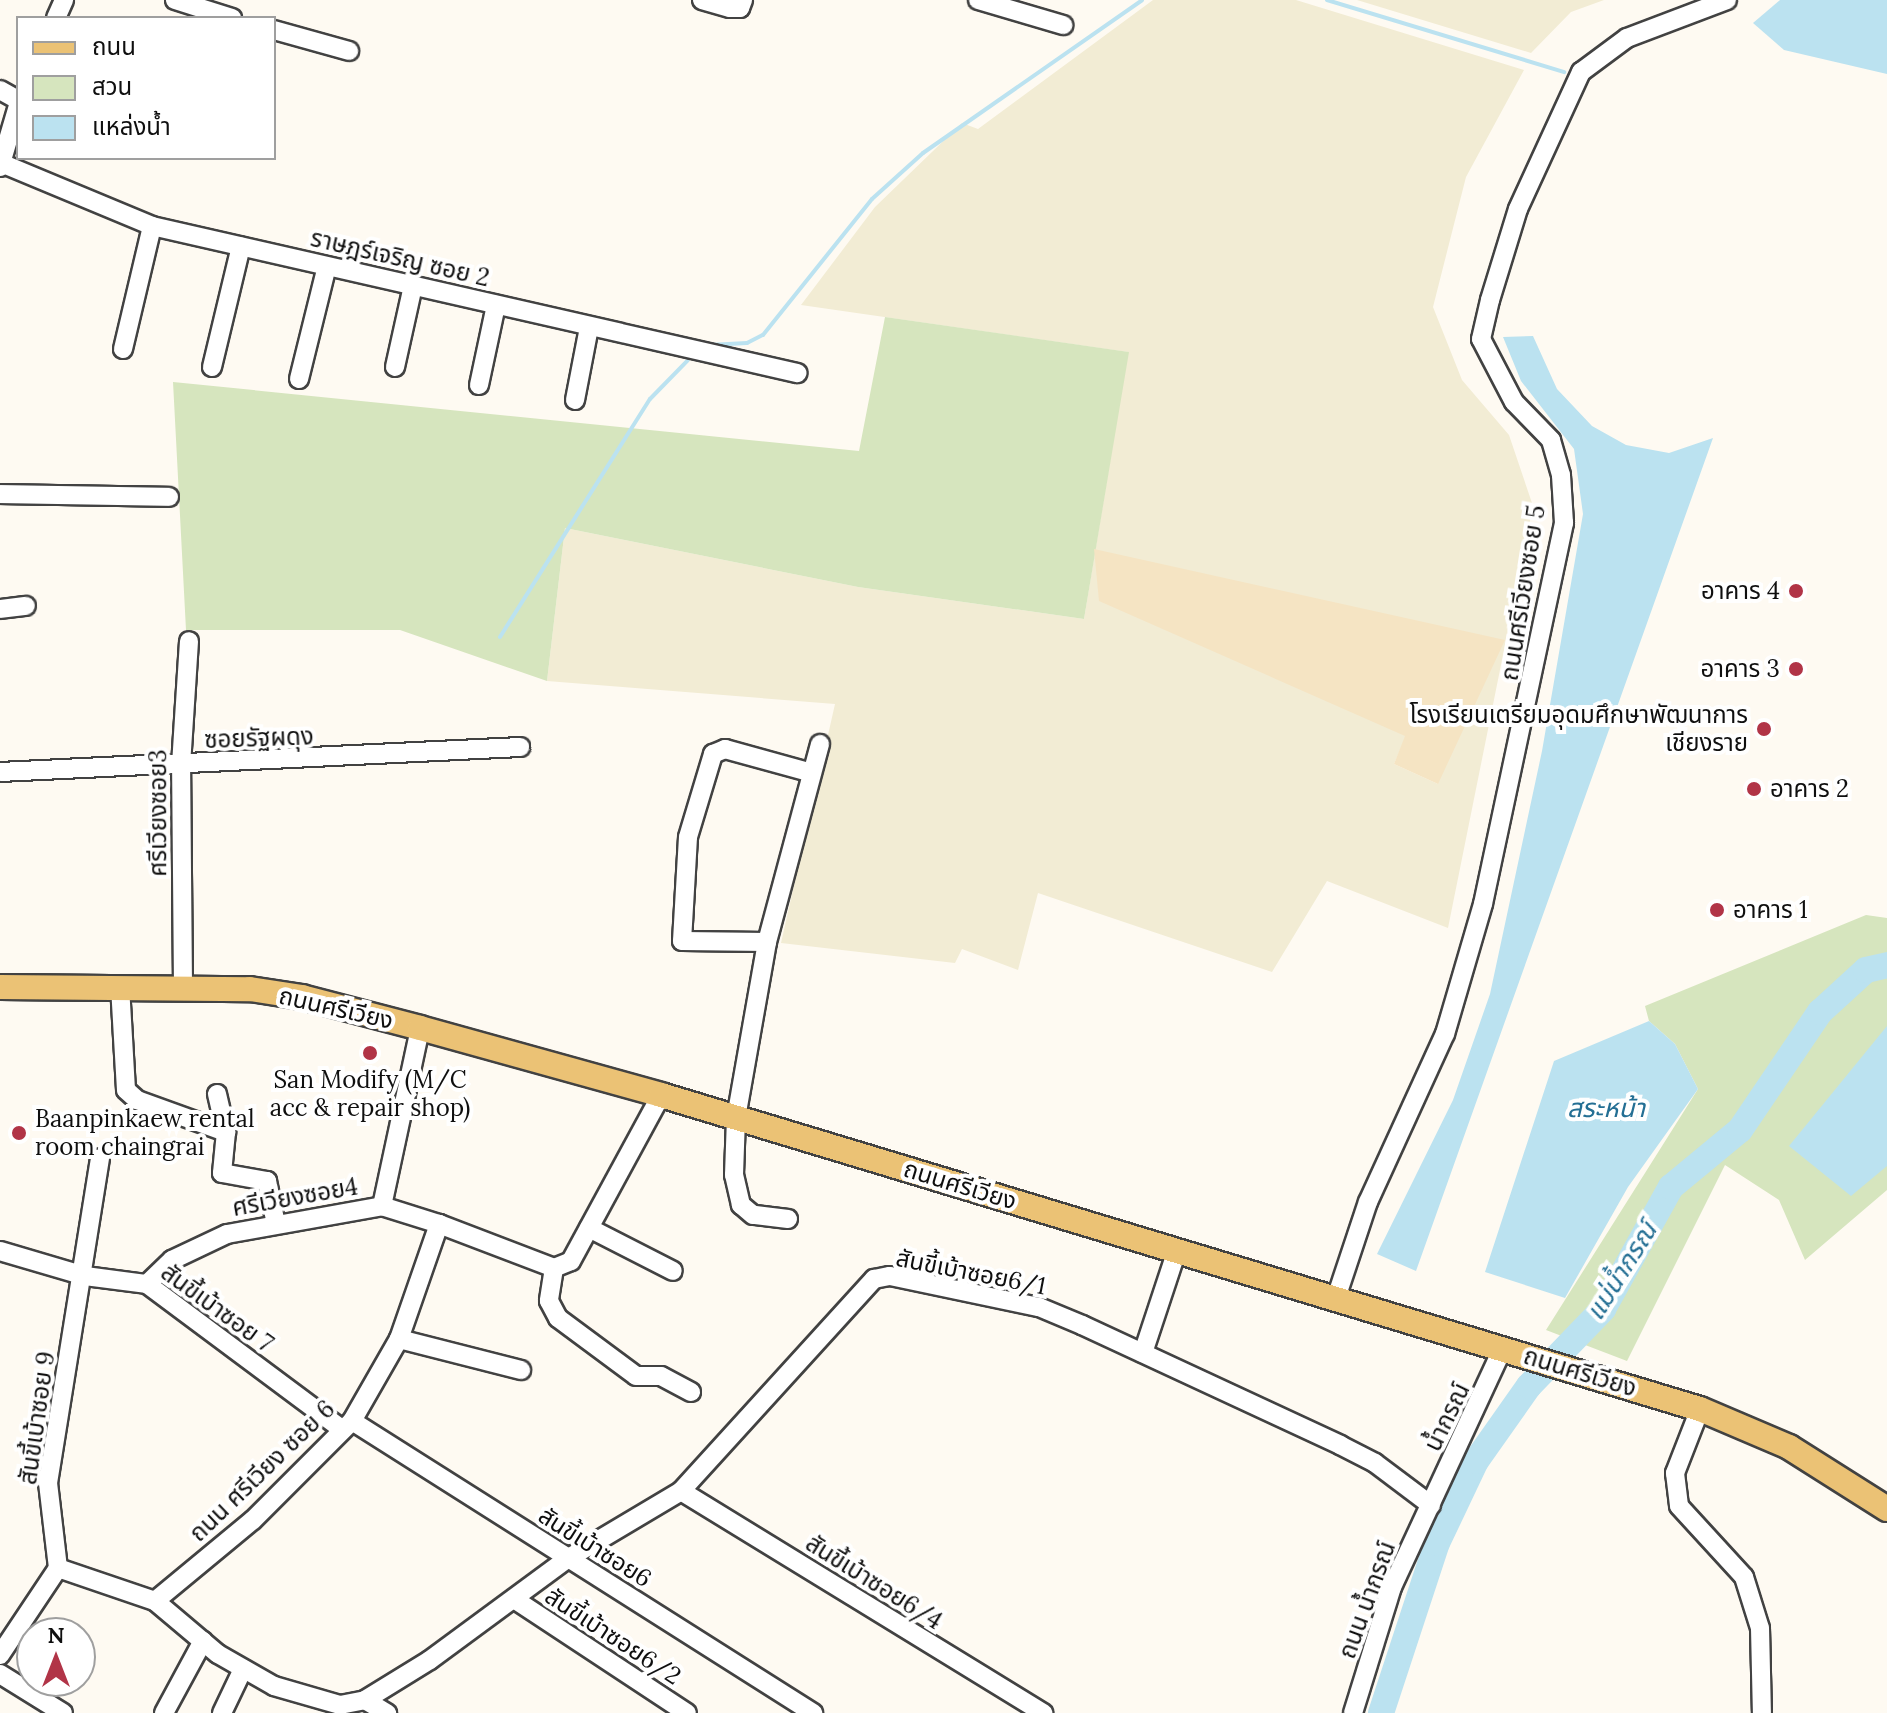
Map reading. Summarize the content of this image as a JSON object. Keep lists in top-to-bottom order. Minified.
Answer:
{"streets":{"main road":["ถนนศรีเวียง"],"street":["ราษฎร์เจริญ ซอย 2","ถนนศรีเวียงซอย 5","ซอยรัฐผดุง","ศรีเวียงซอย3","ศรีเวียงซอย4","สันขี้เบ้าซอย6/1","สันขี้เบ้าซอย 7","น้ำกรณ์","สันขี้เบ้าซอย 9","ถนน ศรีเวียง ซอย 6","สันขี้เบ้าซอย6","สันขี้เบ้าซอย6/4","ถนน น้ำกรณ์","สันขี้เบ้าซอย6/2"]},"crossings":[["ถนนศรีเวียงซอย 5","ถนนศรีเวียง"],["ซอยรัฐผดุง","ศรีเวียงซอย3"],["ศรีเวียงซอย3","ถนนศรีเวียง"],["ถนนศรีเวียง","ศรีเวียงซอย4"],["ถนนศรีเวียง","น้ำกรณ์"],["ศรีเวียงซอย4","สันขี้เบ้าซอย 7"],["สันขี้เบ้าซอย6/1","น้ำกรณ์"],["สันขี้เบ้าซอย6/1","สันขี้เบ้าซอย6"],["สันขี้เบ้าซอย6/1","สันขี้เบ้าซอย6/4"],["สันขี้เบ้าซอย6/1","ถนน น้ำกรณ์"],["สันขี้เบ้าซอย6/1","สันขี้เบ้าซอย6/2"],["สันขี้เบ้าซอย 7","สันขี้เบ้าซอย 9"],["สันขี้เบ้าซอย 7","ถนน ศรีเวียง ซอย 6"],["สันขี้เบ้าซอย 7","สันขี้เบ้าซอย6"],["น้ำกรณ์","ถนน น้ำกรณ์"],["ถนน ศรีเวียง ซอย 6","สันขี้เบ้าซอย6"]],"water":["สระหน้า","แม่น้ำกรณ์"],"places":["อาคาร 4","อาคาร 3","โรงเรียนเตรียมอุดมศึกษาพัฒนาการ เชียงราย","อาคาร 2","อาคาร 1","San Modify (M/C acc & repair shop)","Baanpinkaew rental room chaingrai"],"legend":["ถนน","สวน","แหล่งน้ำ"],"north":"top"}
